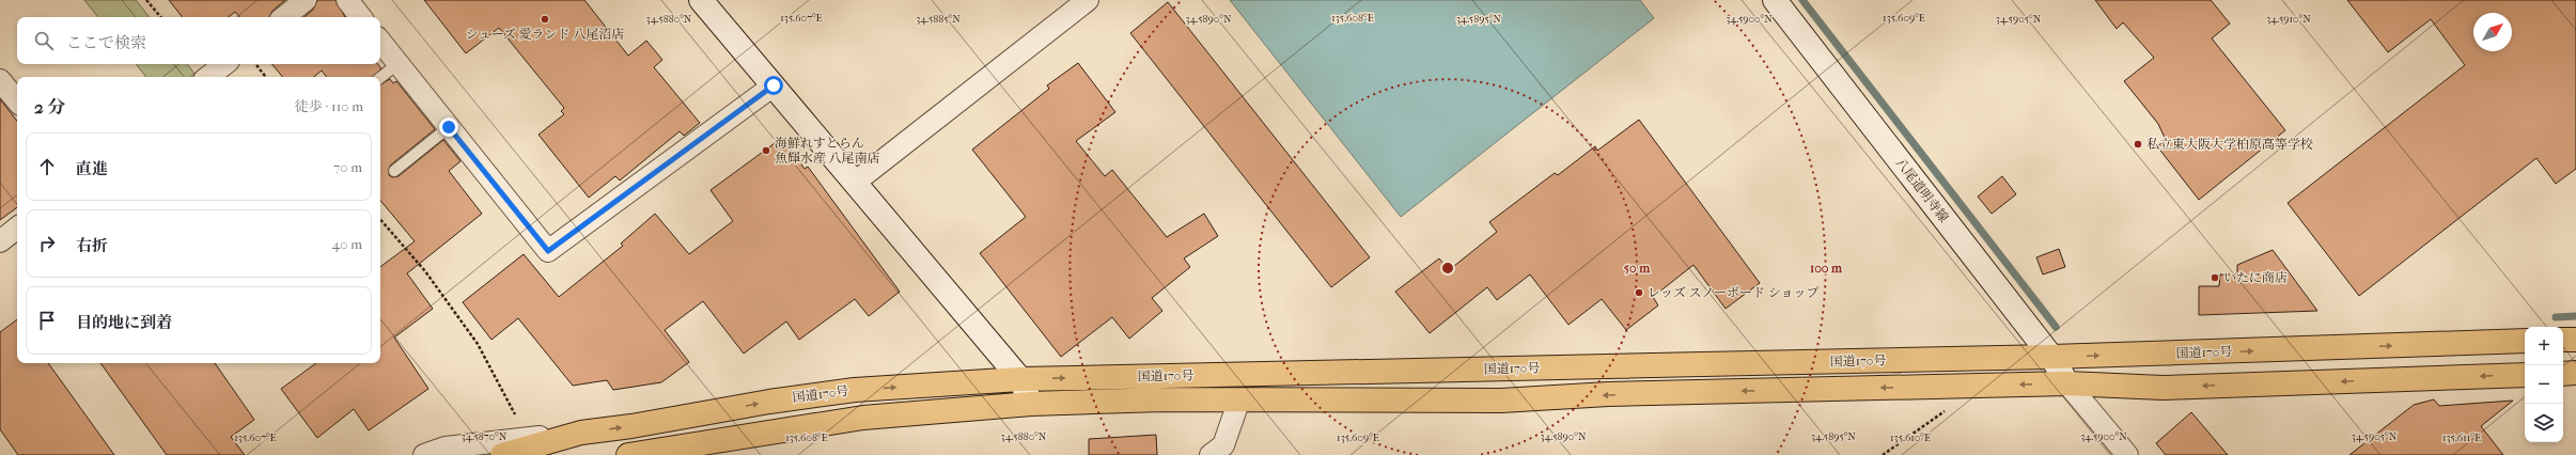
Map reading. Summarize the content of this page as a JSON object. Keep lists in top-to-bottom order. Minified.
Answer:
{"streets":{"highway":["国道170号"],"street":["八尾道明寺線"]},"crossings":[["八尾道明寺線","国道170号"]],"places":["シューズ 愛ランド 八尾沼店","私立東大阪大学柏原高等学校","海鮮れすとらん 魚輝水産 八尾南店","いたに商店","レッズ スノーボード ショップ"],"north":"top right","page":{"search":"ここで検索","heading":["2 分","徒歩 · 110 m"],"list":[["直進","70 m"],["右折","40 m"],"目的地に到着"],"map_buttons":["+","−"]},"coordinates":["135.607°E","135.608°E","135.609°E","34.5880°N","34.5885°N","34.5890°N","34.5895°N","34.5900°N","34.5905°N","34.5910°N","34.5870°N","135.610°E","135.611°E"],"rings":["50 m","100 m"]}
